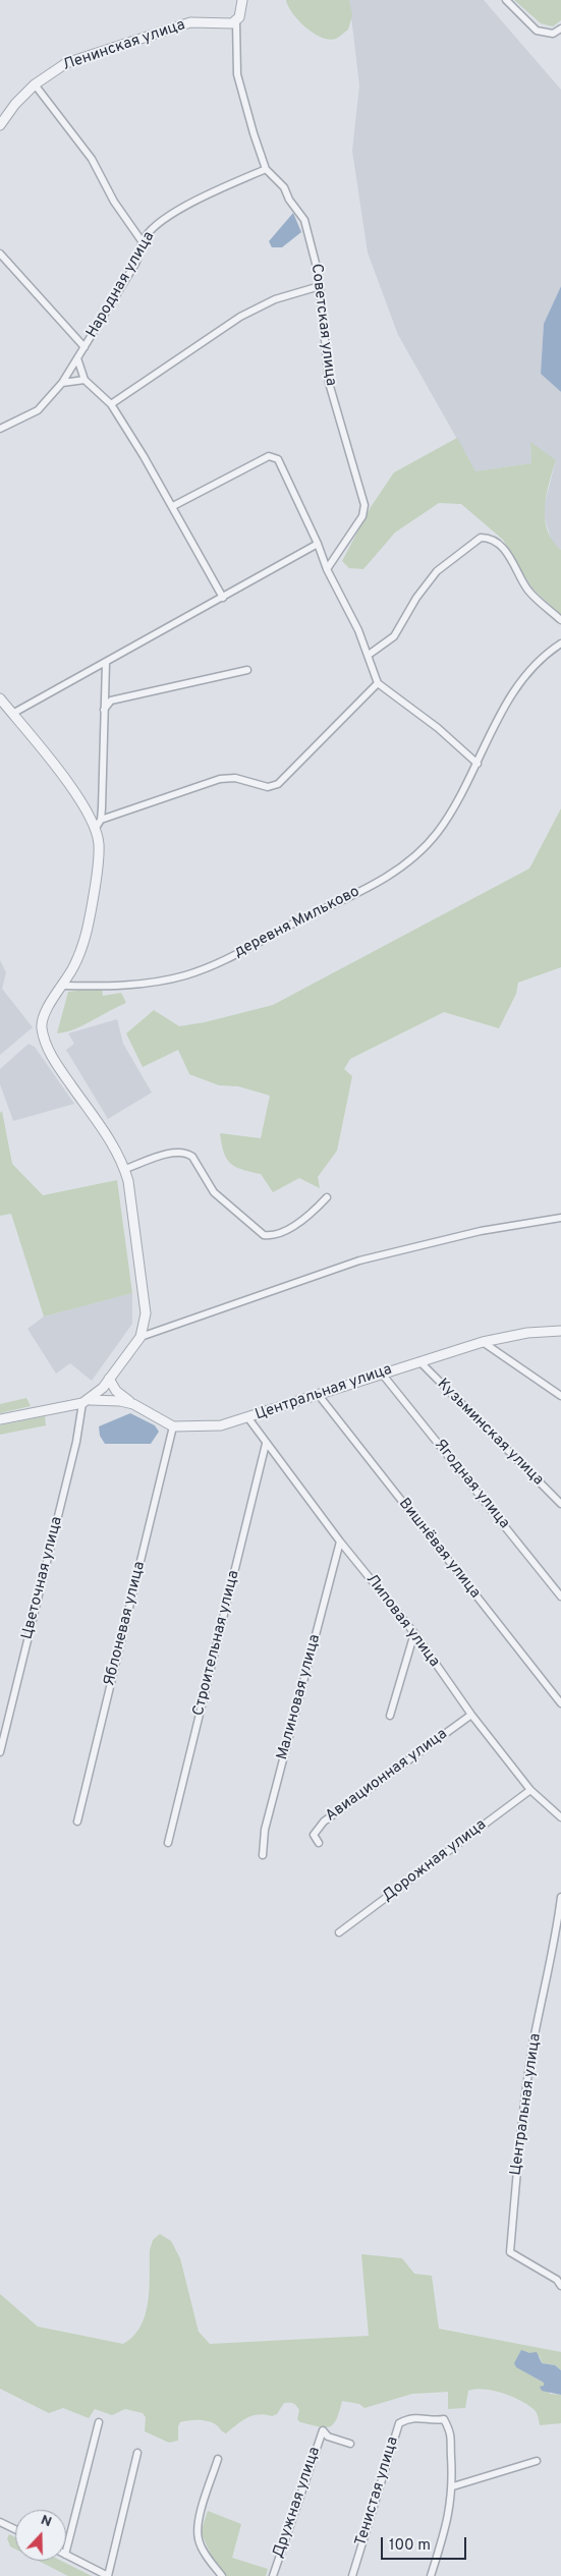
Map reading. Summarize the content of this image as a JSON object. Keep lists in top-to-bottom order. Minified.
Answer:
{"streets":{"street":["Ленинская улица","Народная улица","Советская улица","деревня Мильково","Центральная улица","Кузьминская улица","Ягодная улица","Вишнёвая улица","Цветочная улица","Липовая улица","Яблоневая улица","Строительная улица","Малиновая улица","Авиационная улица","Дорожная улица","Тенистая улица","Дружная улица"]},"crossings":[["Народная улица","Советская улица"],["Центральная улица","Кузьминская улица"],["Центральная улица","Ягодная улица"],["Центральная улица","Вишнёвая улица"],["Центральная улица","Липовая улица"],["Центральная улица","Яблоневая улица"],["Липовая улица","Строительная улица"],["Липовая улица","Малиновая улица"],["Липовая улица","Авиационная улица"],["Липовая улица","Дорожная улица"]],"scale_bar":"100 m","north":"top"}
